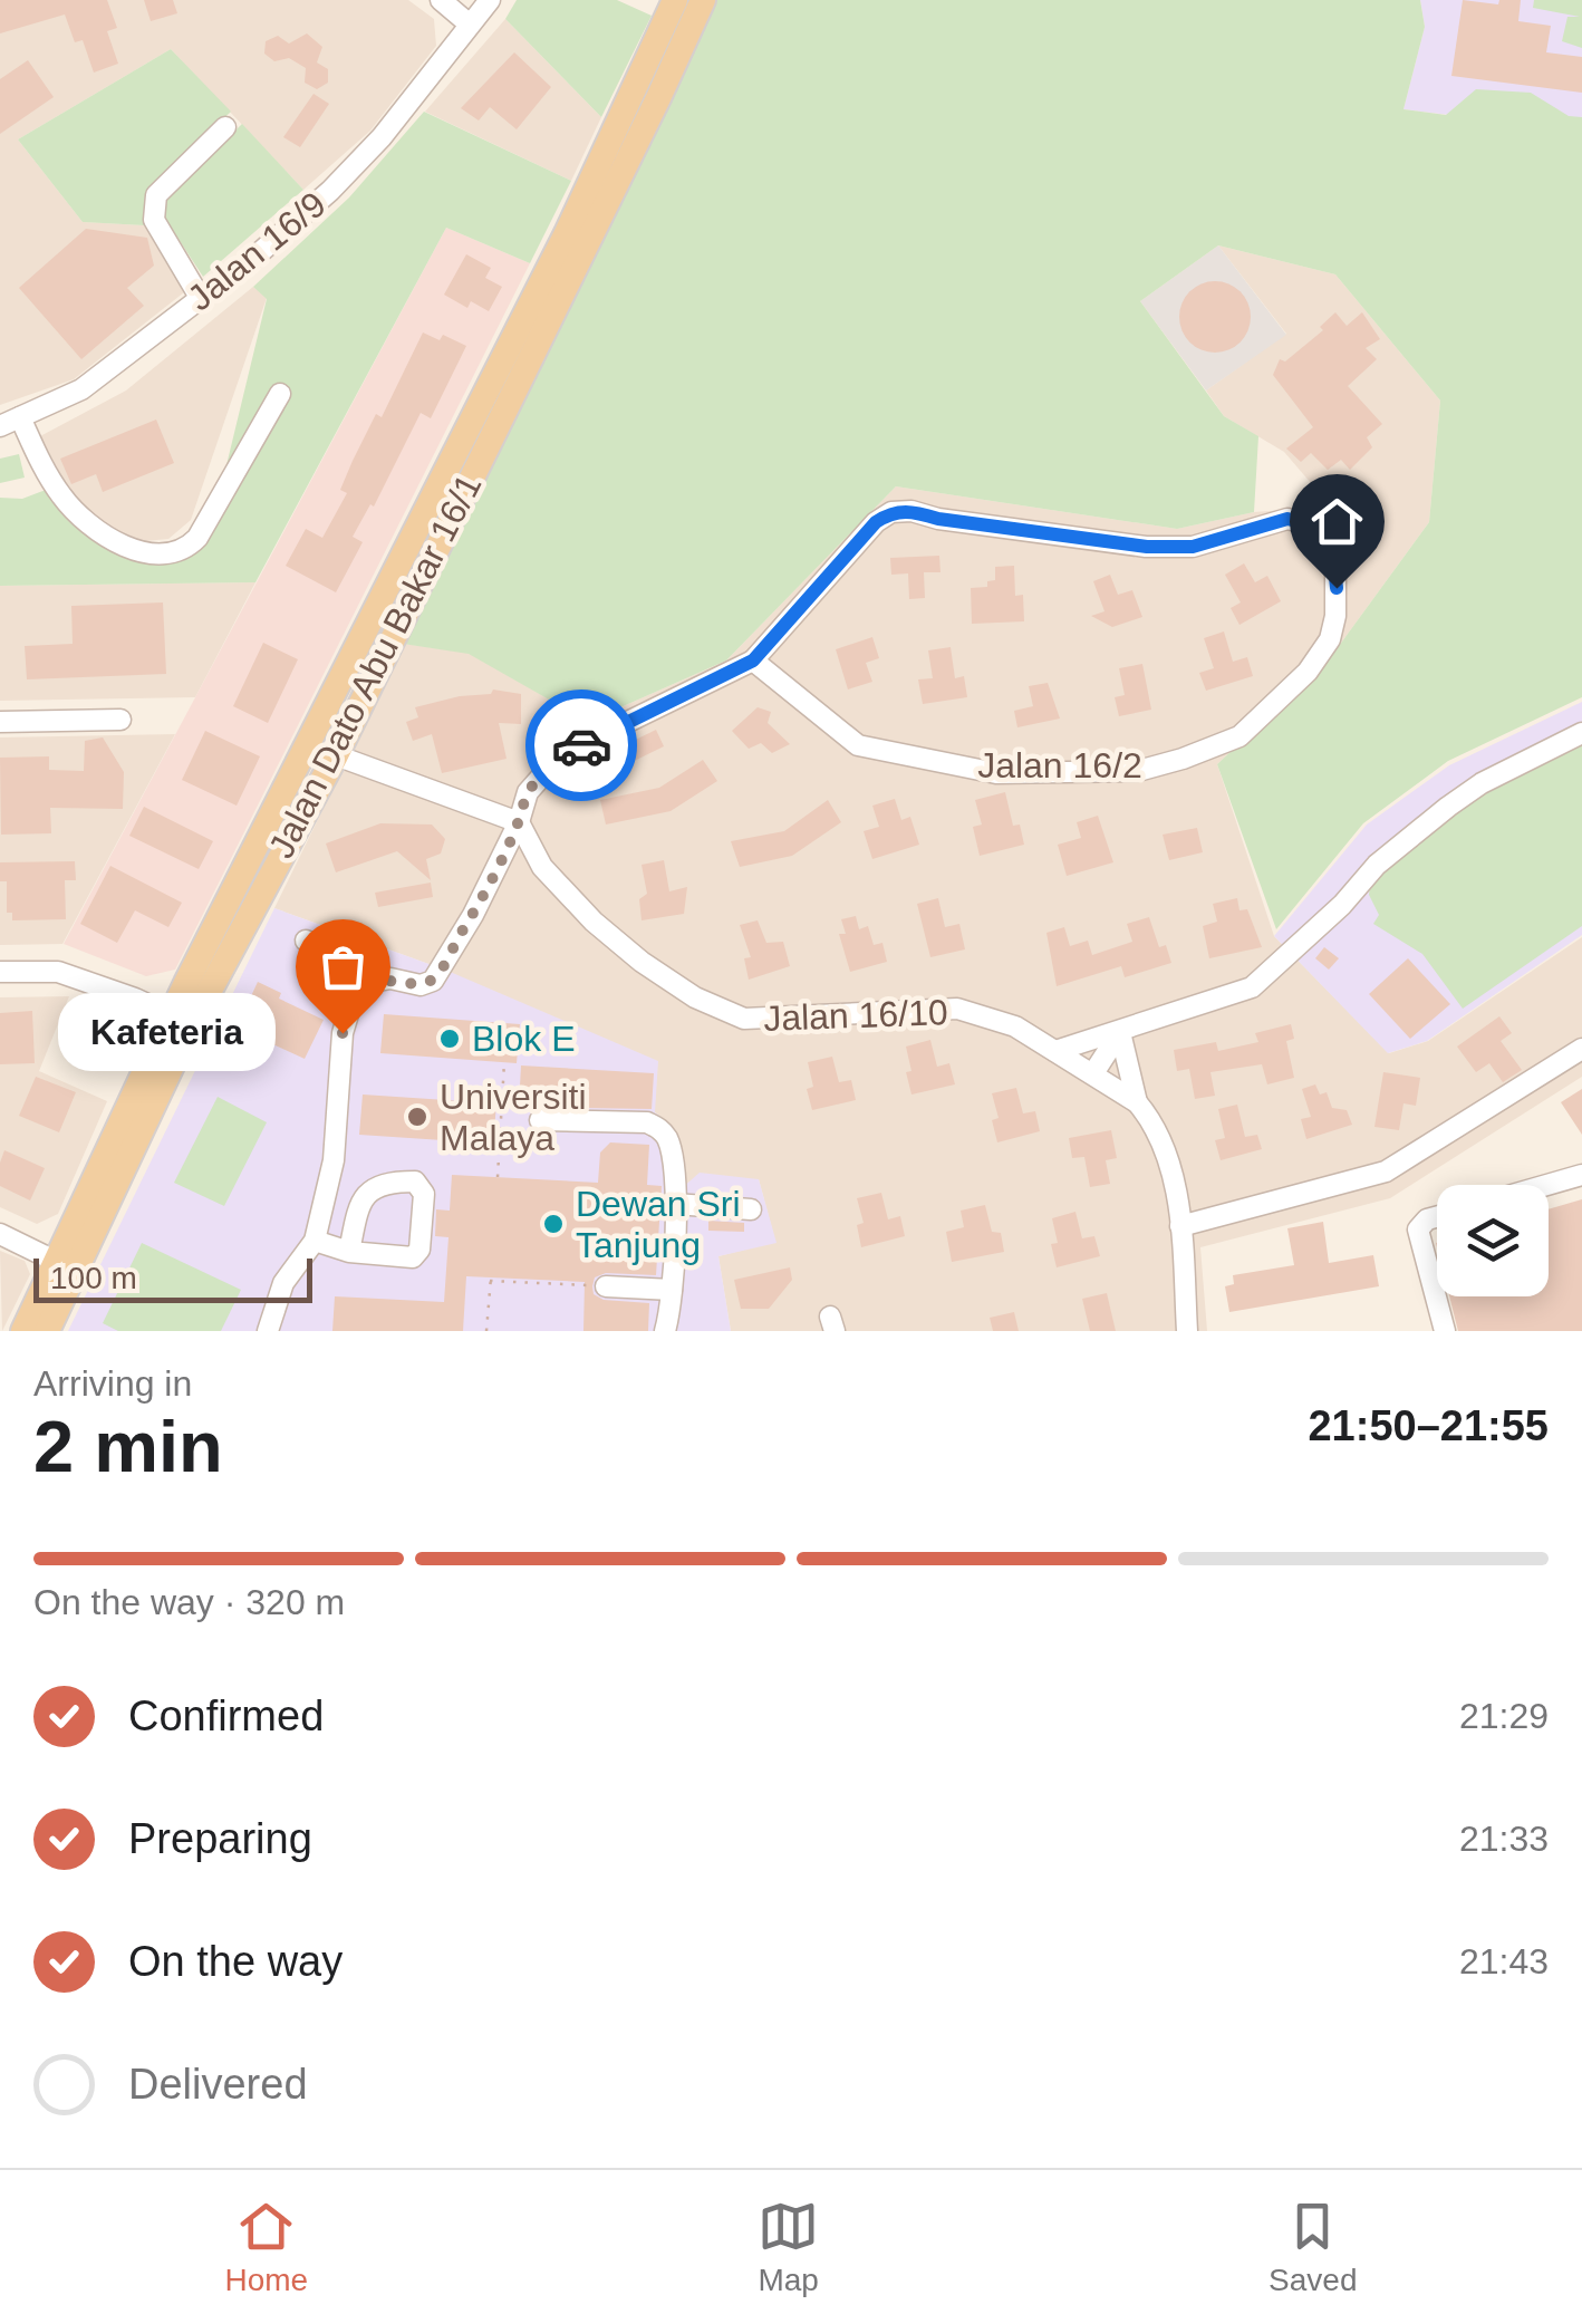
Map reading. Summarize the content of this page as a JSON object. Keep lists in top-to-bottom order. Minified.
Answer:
{"streets":{"main road":["Jalan Dato Abu Bakar 16/1"],"street":["Jalan 16/9","Jalan 16/2","Jalan 16/10"]},"crossings":[["Jalan 16/2","Jalan 16/10"]],"places":["Kafeteria","Blok E","Universiti Malaya","Dewan Sri Tanjung"],"scale_bar":"100 m","page":{"bubble":"Kafeteria","scale":"100 m","heading":["2 min","Arriving in","21:50–21:55"],"bar":"On the way · 320 m","list":[["Confirmed","21:29"],["Preparing","21:33"],["On the way","21:43"],"Delivered"],"tabs":["Home","Map","Saved"]}}
